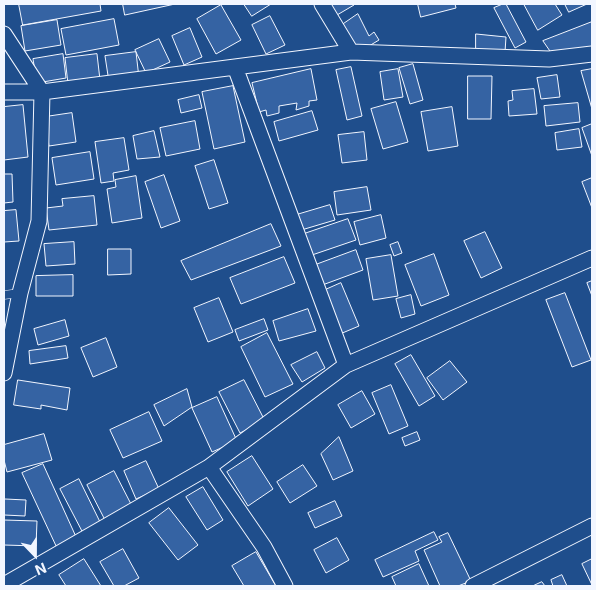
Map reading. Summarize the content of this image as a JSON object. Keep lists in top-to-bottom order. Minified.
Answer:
{"north":"bottom"}
